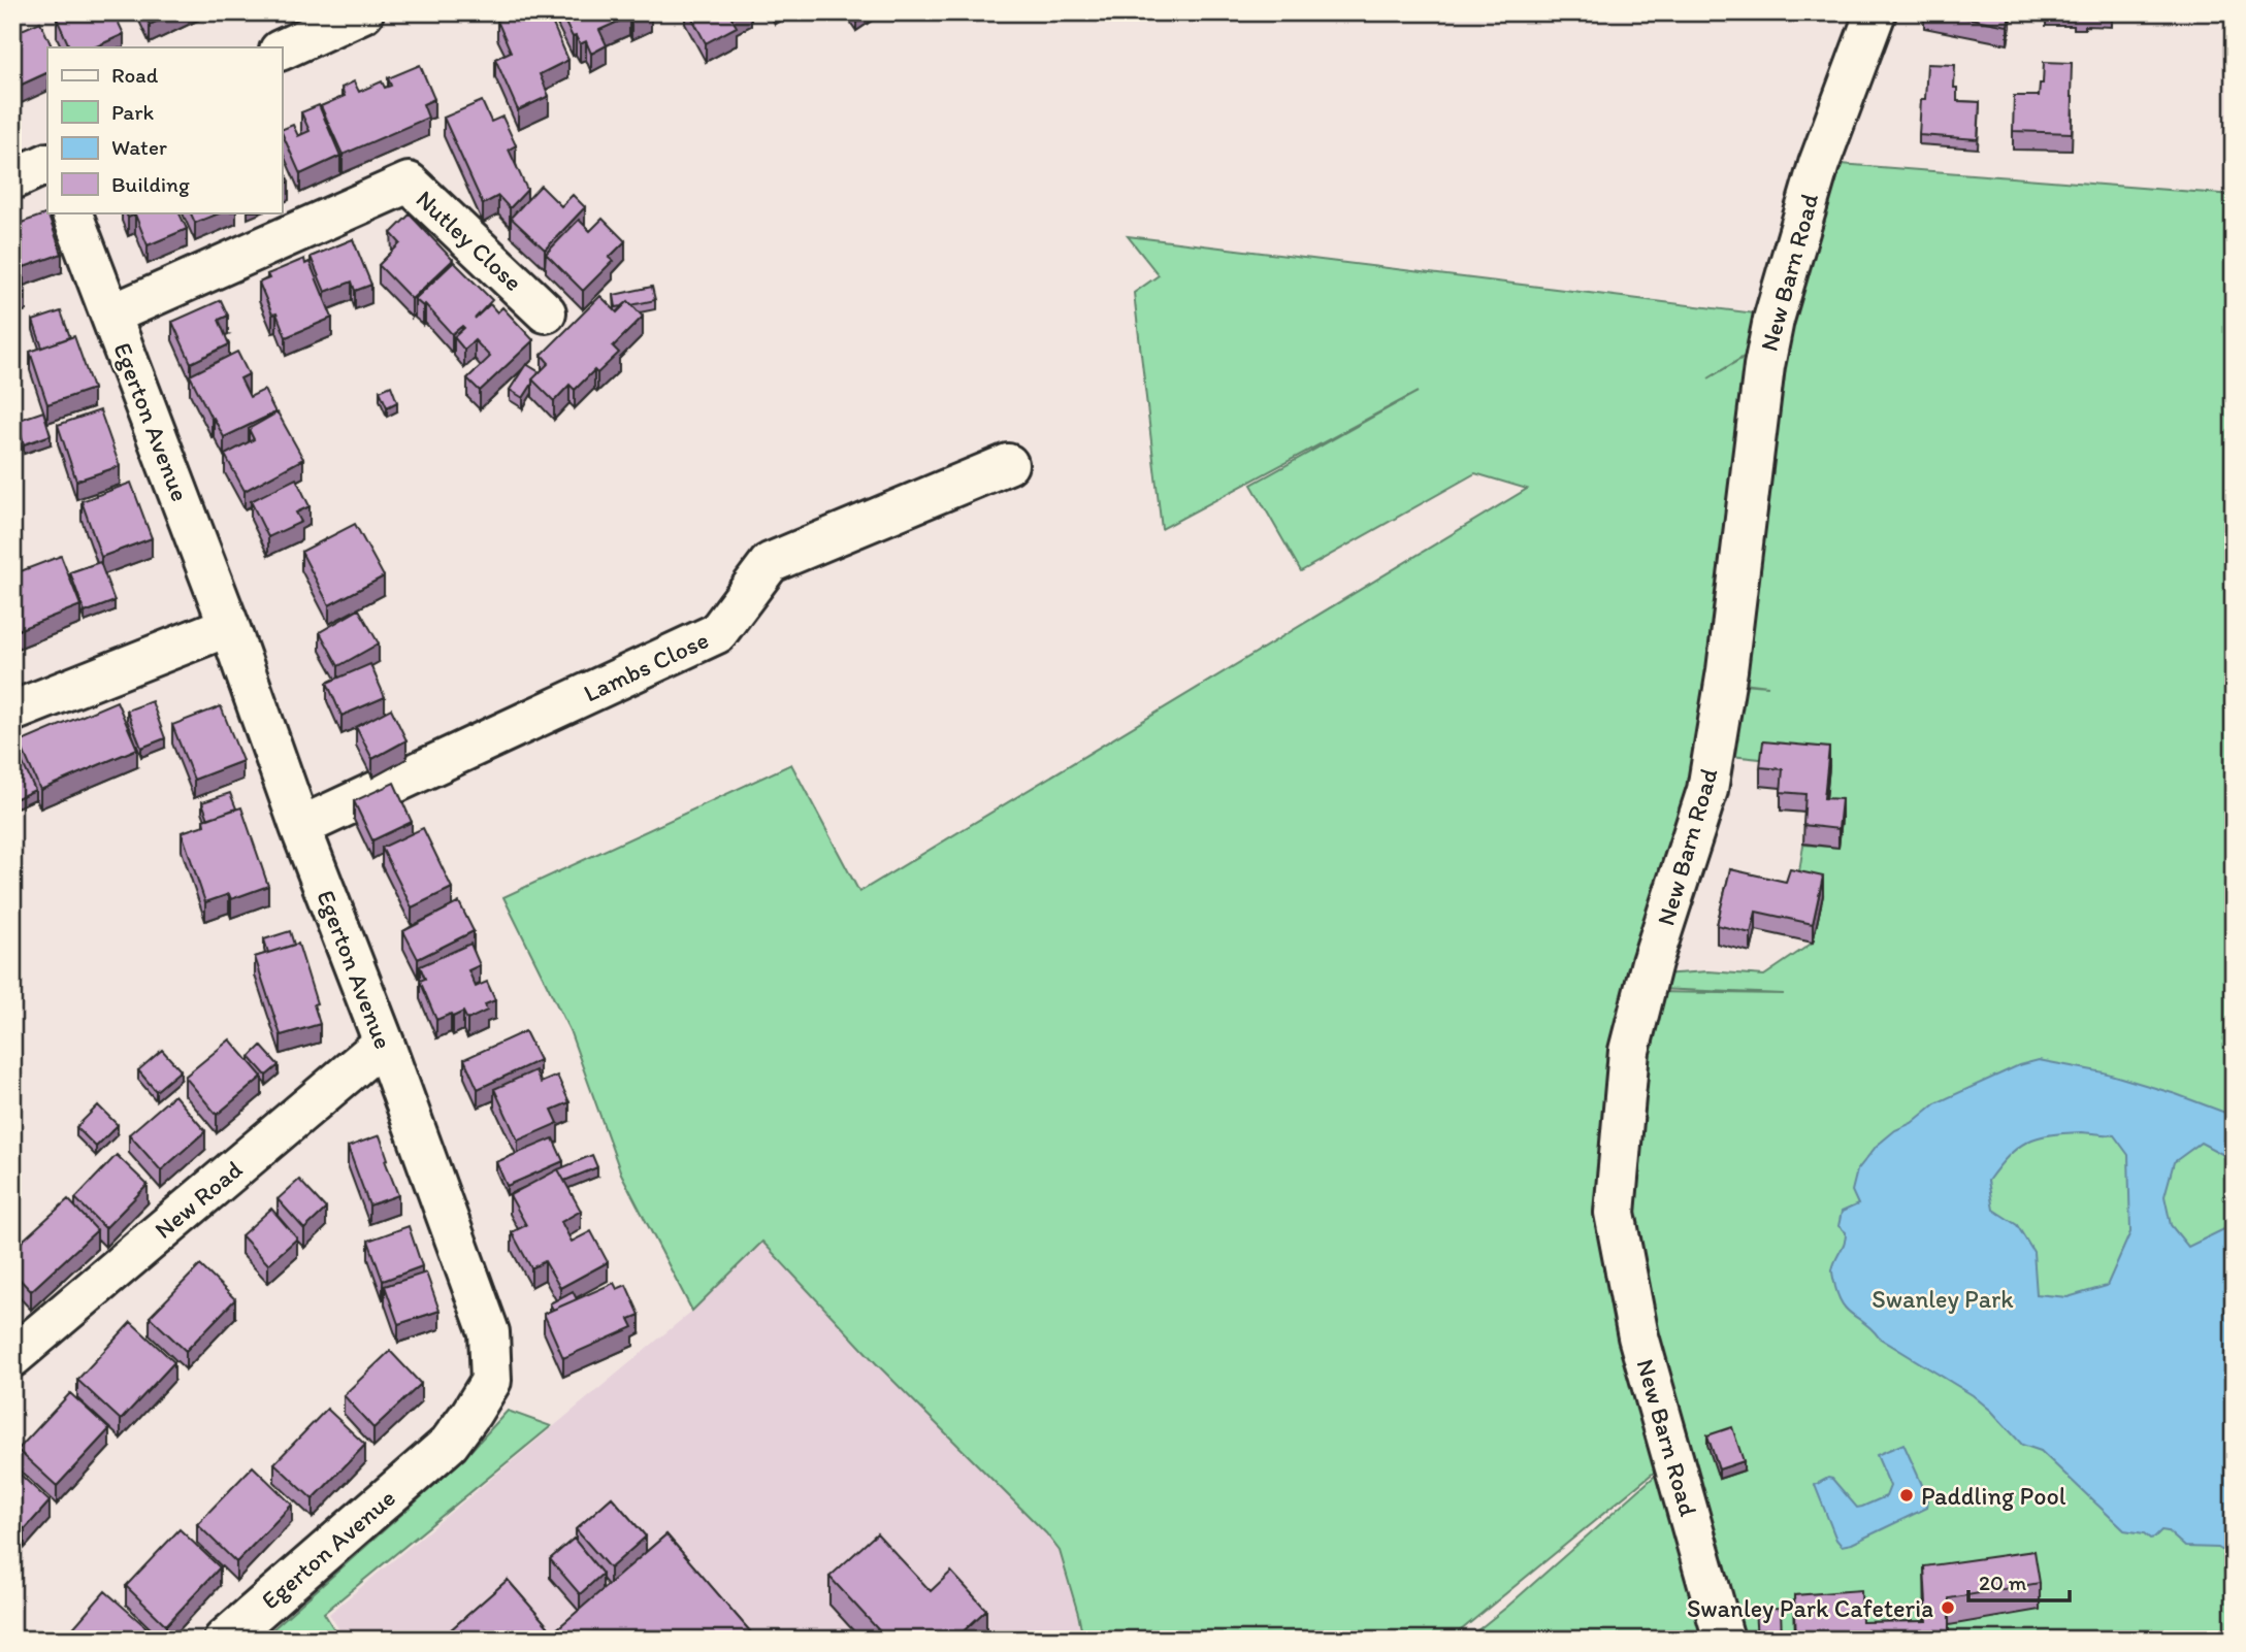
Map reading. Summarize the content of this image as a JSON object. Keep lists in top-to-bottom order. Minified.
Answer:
{"streets":{"street":["Nutley Close","New Barn Road","Egerton Avenue","Lambs Close","New Road"]},"crossings":[["Nutley Close","Egerton Avenue"],["Egerton Avenue","Lambs Close"],["Egerton Avenue","New Road"]],"parks":["Swanley Park"],"places":["Paddling Pool","Swanley Park Cafeteria"],"legend":["Road","Park","Water","Building"],"scale_bar":"20 m"}
